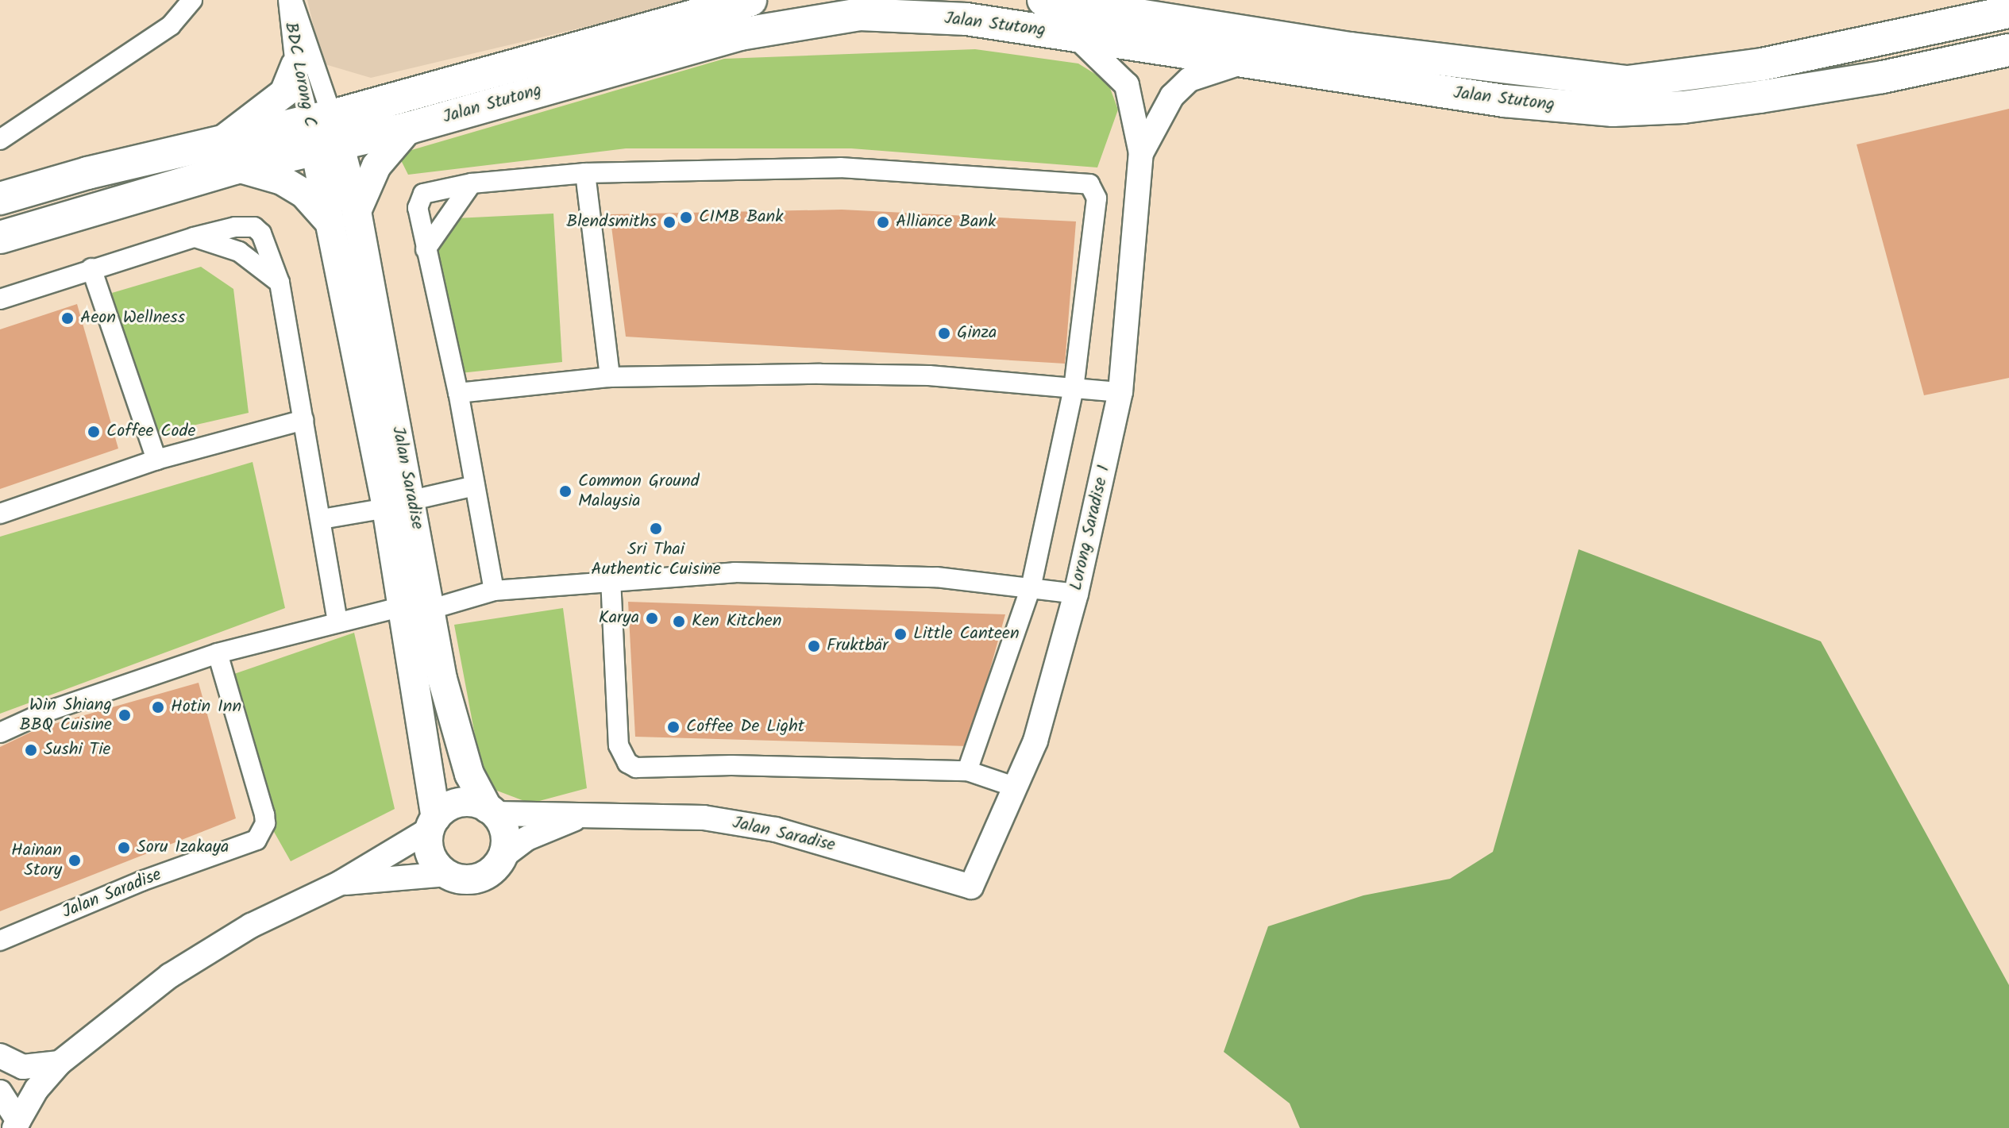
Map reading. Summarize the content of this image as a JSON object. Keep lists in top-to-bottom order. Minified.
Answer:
{"streets":{"main road":["Jalan Stutong","Jalan Saradise"],"street":["BDC Lorong C","Lorong Saradise 1"]},"crossings":[["Jalan Stutong","BDC Lorong C"],["Jalan Stutong","Jalan Saradise"],["BDC Lorong C","Jalan Saradise"],["Jalan Saradise","Lorong Saradise 1"]],"places":["CIMB Bank","Blendsmiths","Alliance Bank","Aeon Wellness","Ginza","Coffee Code","Common Ground Malaysia","Sri Thai Authentic Cuisine","Karya","Ken Kitchen","Little Canteen","Fruktbär","Hotin Inn","Win Shiang BBQ Cuisine","Coffee De Light","Sushi Tie","Soru Izakaya","Hainan Story"]}
